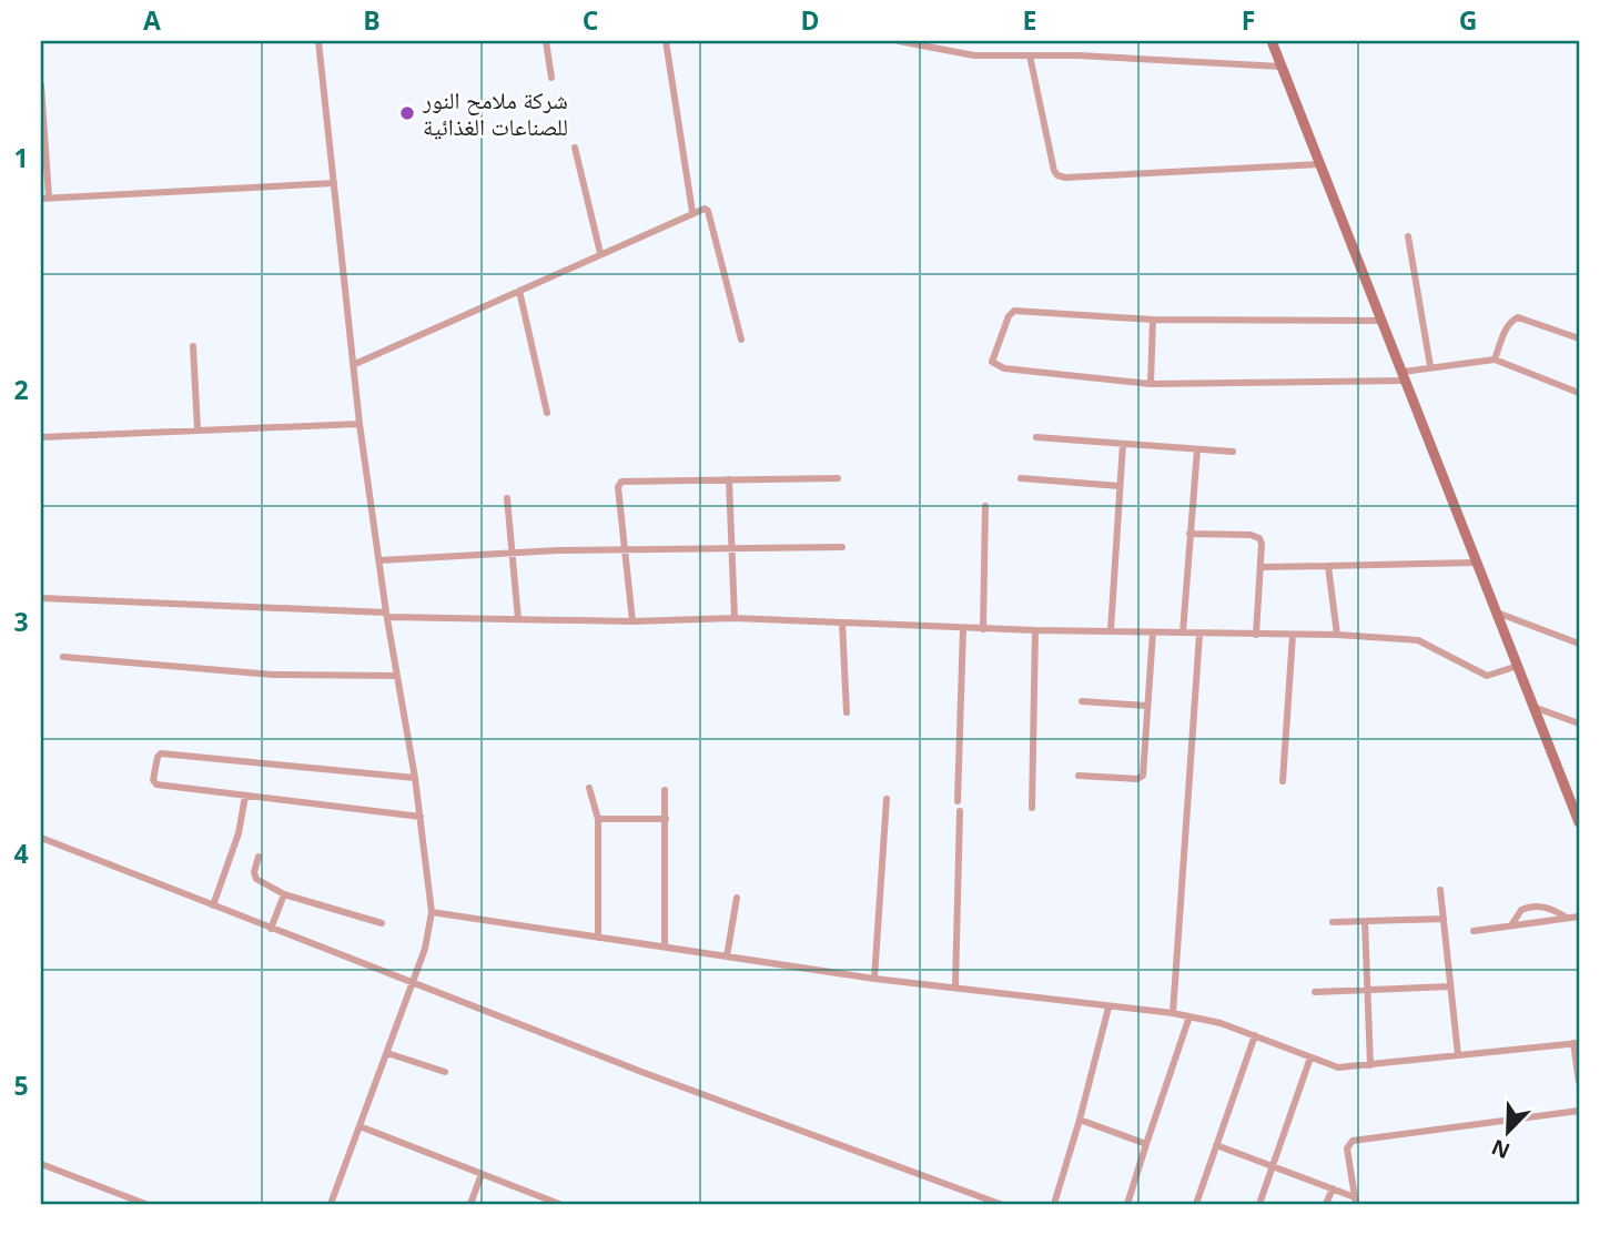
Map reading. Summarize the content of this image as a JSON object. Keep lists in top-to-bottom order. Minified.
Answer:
{"places":["شركة ملامح النور للصناعات الغذائية"],"north":"bottom left","grid":{"columns":["A","B","C","D","E","F","G"],"rows":["1","2","3","4","5"]}}
